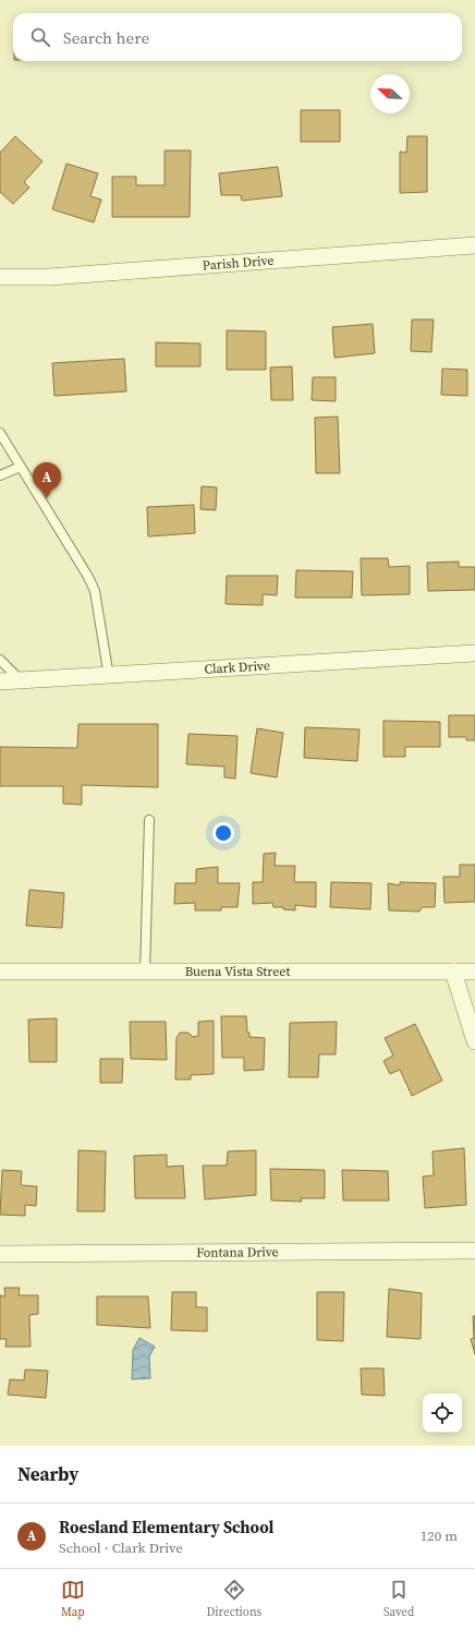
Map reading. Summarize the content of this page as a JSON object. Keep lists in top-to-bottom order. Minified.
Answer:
{"streets":{"street":["Parish Drive","Clark Drive","Buena Vista Street","Fontana Drive"]},"north":"top left","page":{"search":"Search here","pins":"A","heading":"Nearby","list":[{"mark":"A","name":"Roesland Elementary School","note":"School · Clark Drive","value":"120 m"}],"nav":["Map","Directions","Saved"]}}
